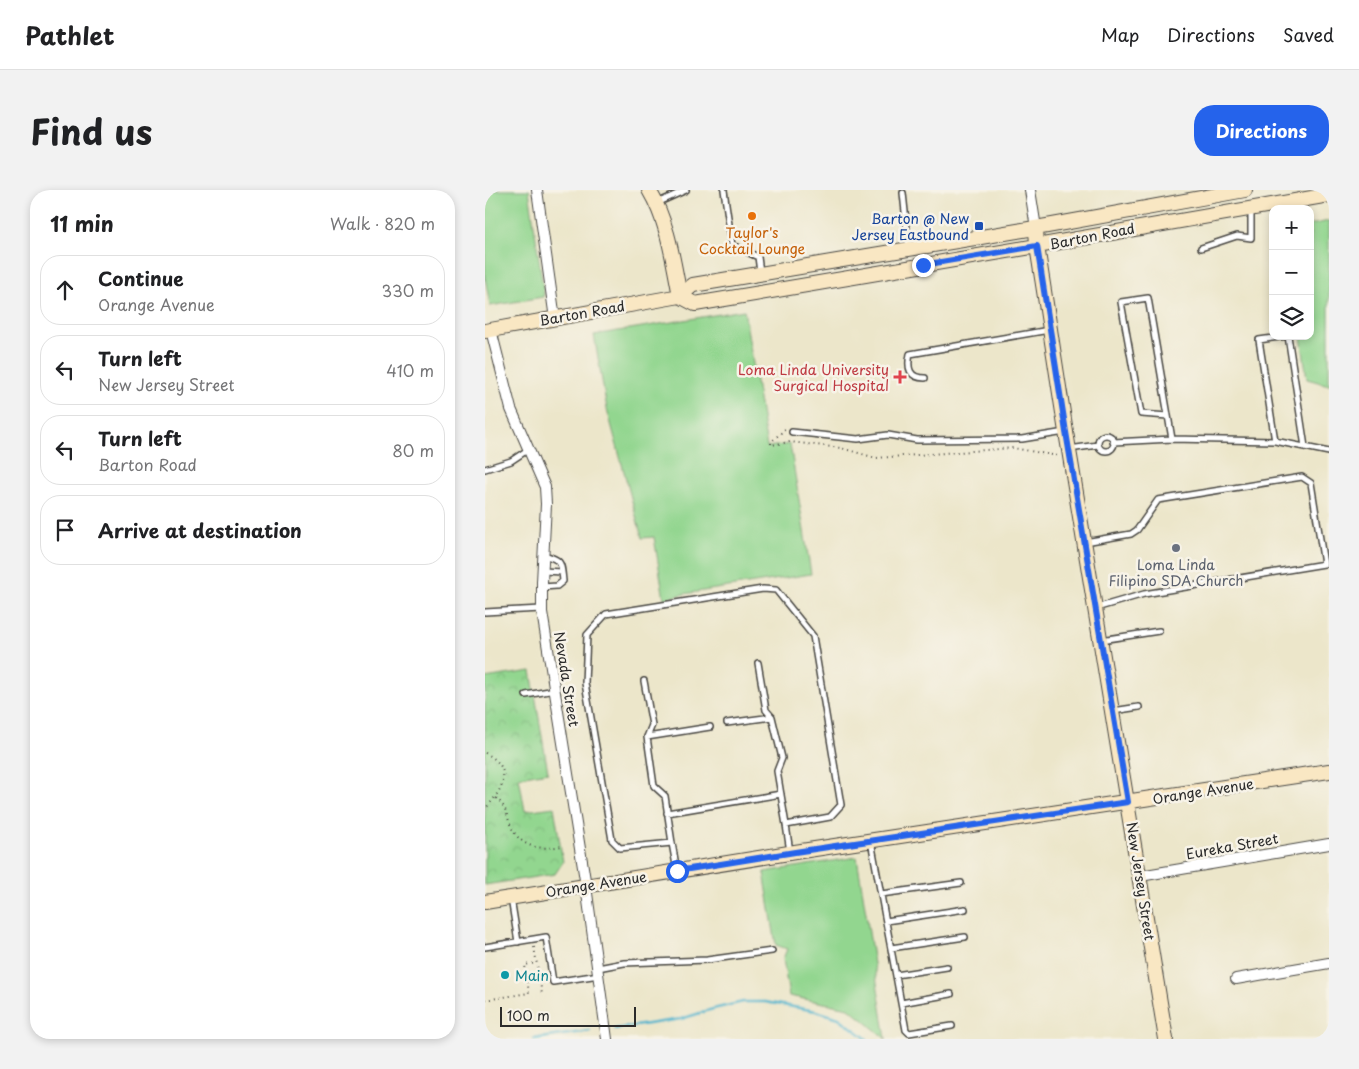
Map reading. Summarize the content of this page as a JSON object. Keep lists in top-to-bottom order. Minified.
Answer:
{"streets":{"street":["Barton Road","Nevada Street","Orange Avenue","Eureka Street","New Jersey Street"]},"crossings":[["Barton Road","Nevada Street"],["Barton Road","New Jersey Street"],["Nevada Street","Orange Avenue"],["Orange Avenue","New Jersey Street"],["Eureka Street","New Jersey Street"]],"places":{"other":["Taylor's Cocktail Lounge","Loma Linda Filipino SDA Church","Main"],"transit":["Barton @ New Jersey Eastbound"],"health":["Loma Linda University Surgical Hospital"]},"scale_bar":"100 m","page":{"header":"Pathlet","nav":["Map","Directions","Saved"],"title":"Find us","buttons":"Directions","heading":["11 min","Walk · 820 m"],"map_buttons":["+","−"],"list":[["Continue","Orange Avenue","330 m"],["Turn left","New Jersey Street","410 m"],["Turn left","Barton Road","80 m"],"Arrive at destination"],"scale":"100 m"}}
